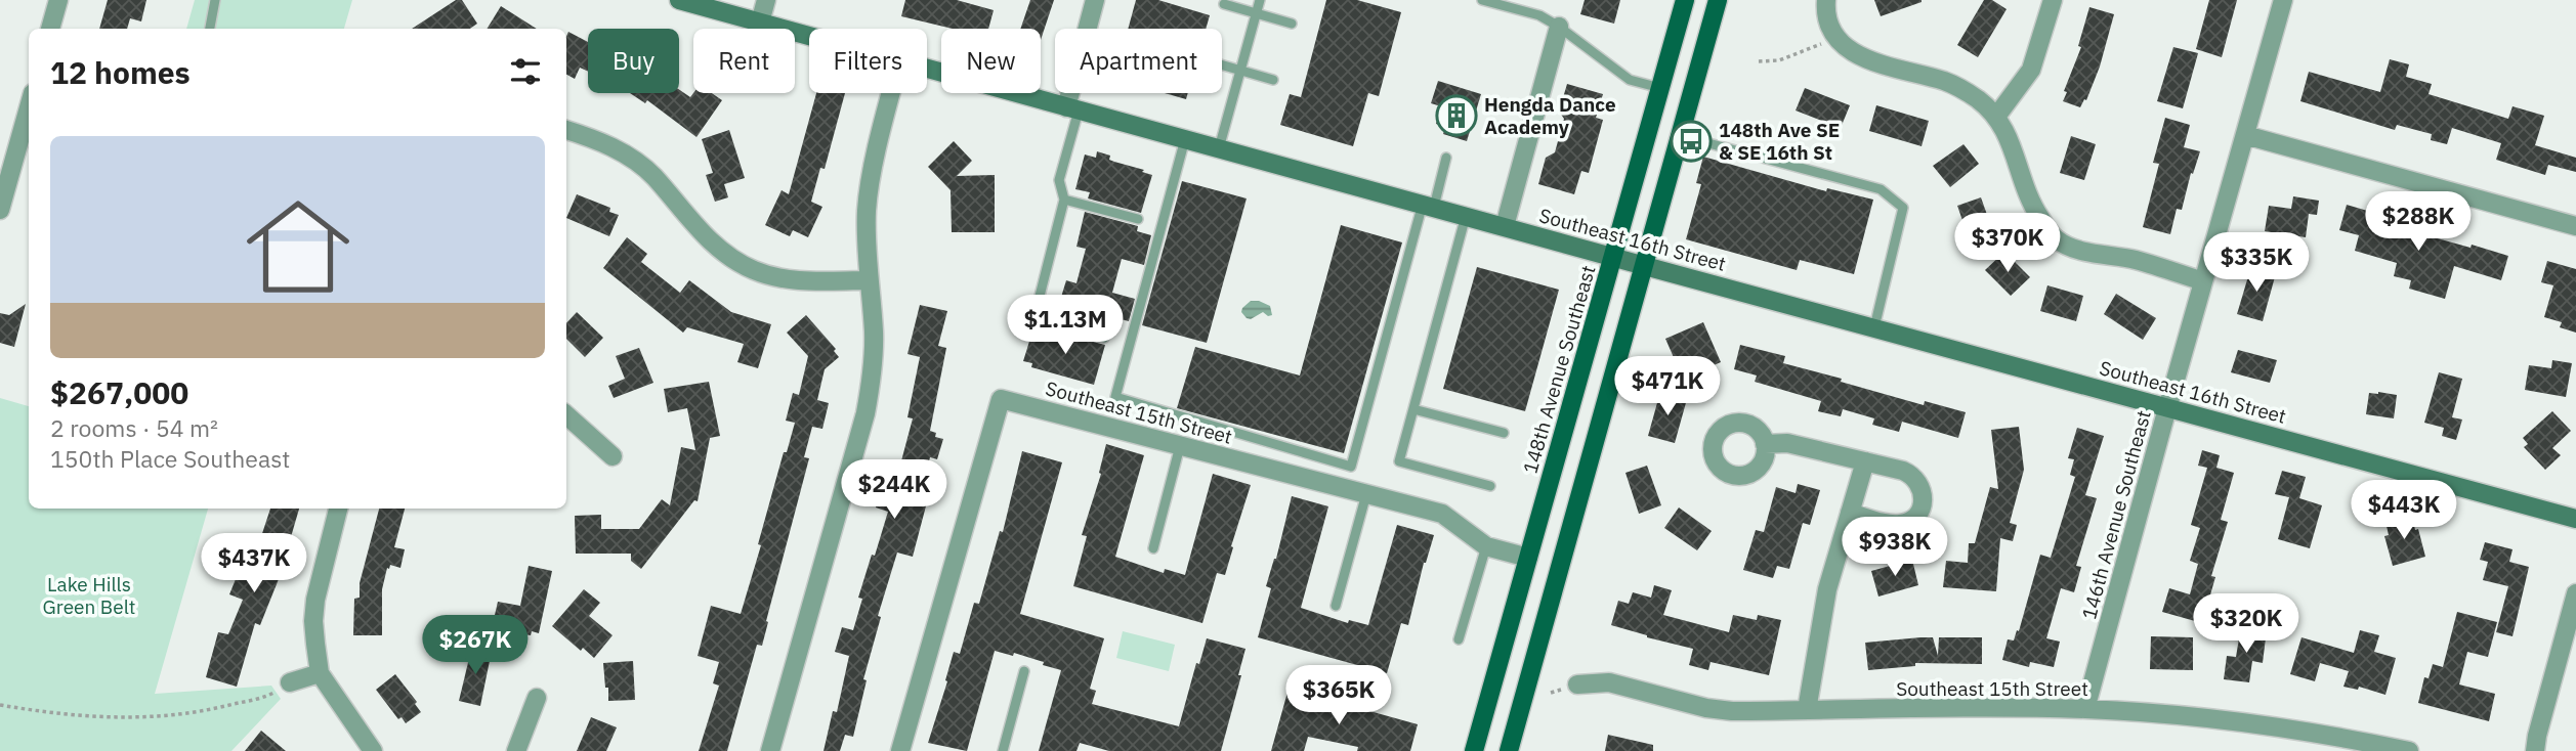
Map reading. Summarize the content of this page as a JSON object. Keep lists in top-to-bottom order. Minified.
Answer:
{"streets":{"main road":["148th Avenue Southeast"],"street":["Southeast 16th Street","Southeast 15th Street","146th Avenue Southeast"]},"crossings":[["Southeast 16th Street","148th Avenue Southeast"],["Southeast 16th Street","146th Avenue Southeast"],["148th Avenue Southeast","Southeast 15th Street"],["Southeast 15th Street","146th Avenue Southeast"]],"parks":["Lake Hills Green Belt"],"places":{"building":["Hengda Dance Academy"],"bus stop":["148th Ave SE & SE 16th St"]},"page":{"chip":["Buy","Rent","Filters","New","Apartment"],"heading":"12 homes","list":[{"name":"$267,000","note":"2 rooms · 54 m² · 150th Place Southeast"}],"price":["$288K","$370K","$335K","$1.13M","$471K","$244K","$443K","$938K","$437K","$320K","$267K","$365K"]}}
